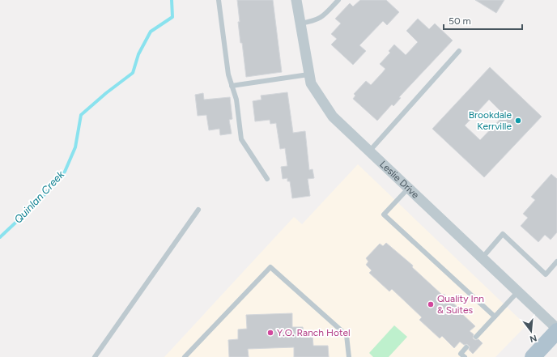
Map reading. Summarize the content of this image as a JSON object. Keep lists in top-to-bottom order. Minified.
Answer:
{"streets":{"street":["Leslie Drive"]},"water":["Quinlan Creek"],"places":["Brookdale Kerrville","Quality Inn & Suites","Y.O. Ranch Hotel"],"scale_bar":"50 m","north":"bottom"}
